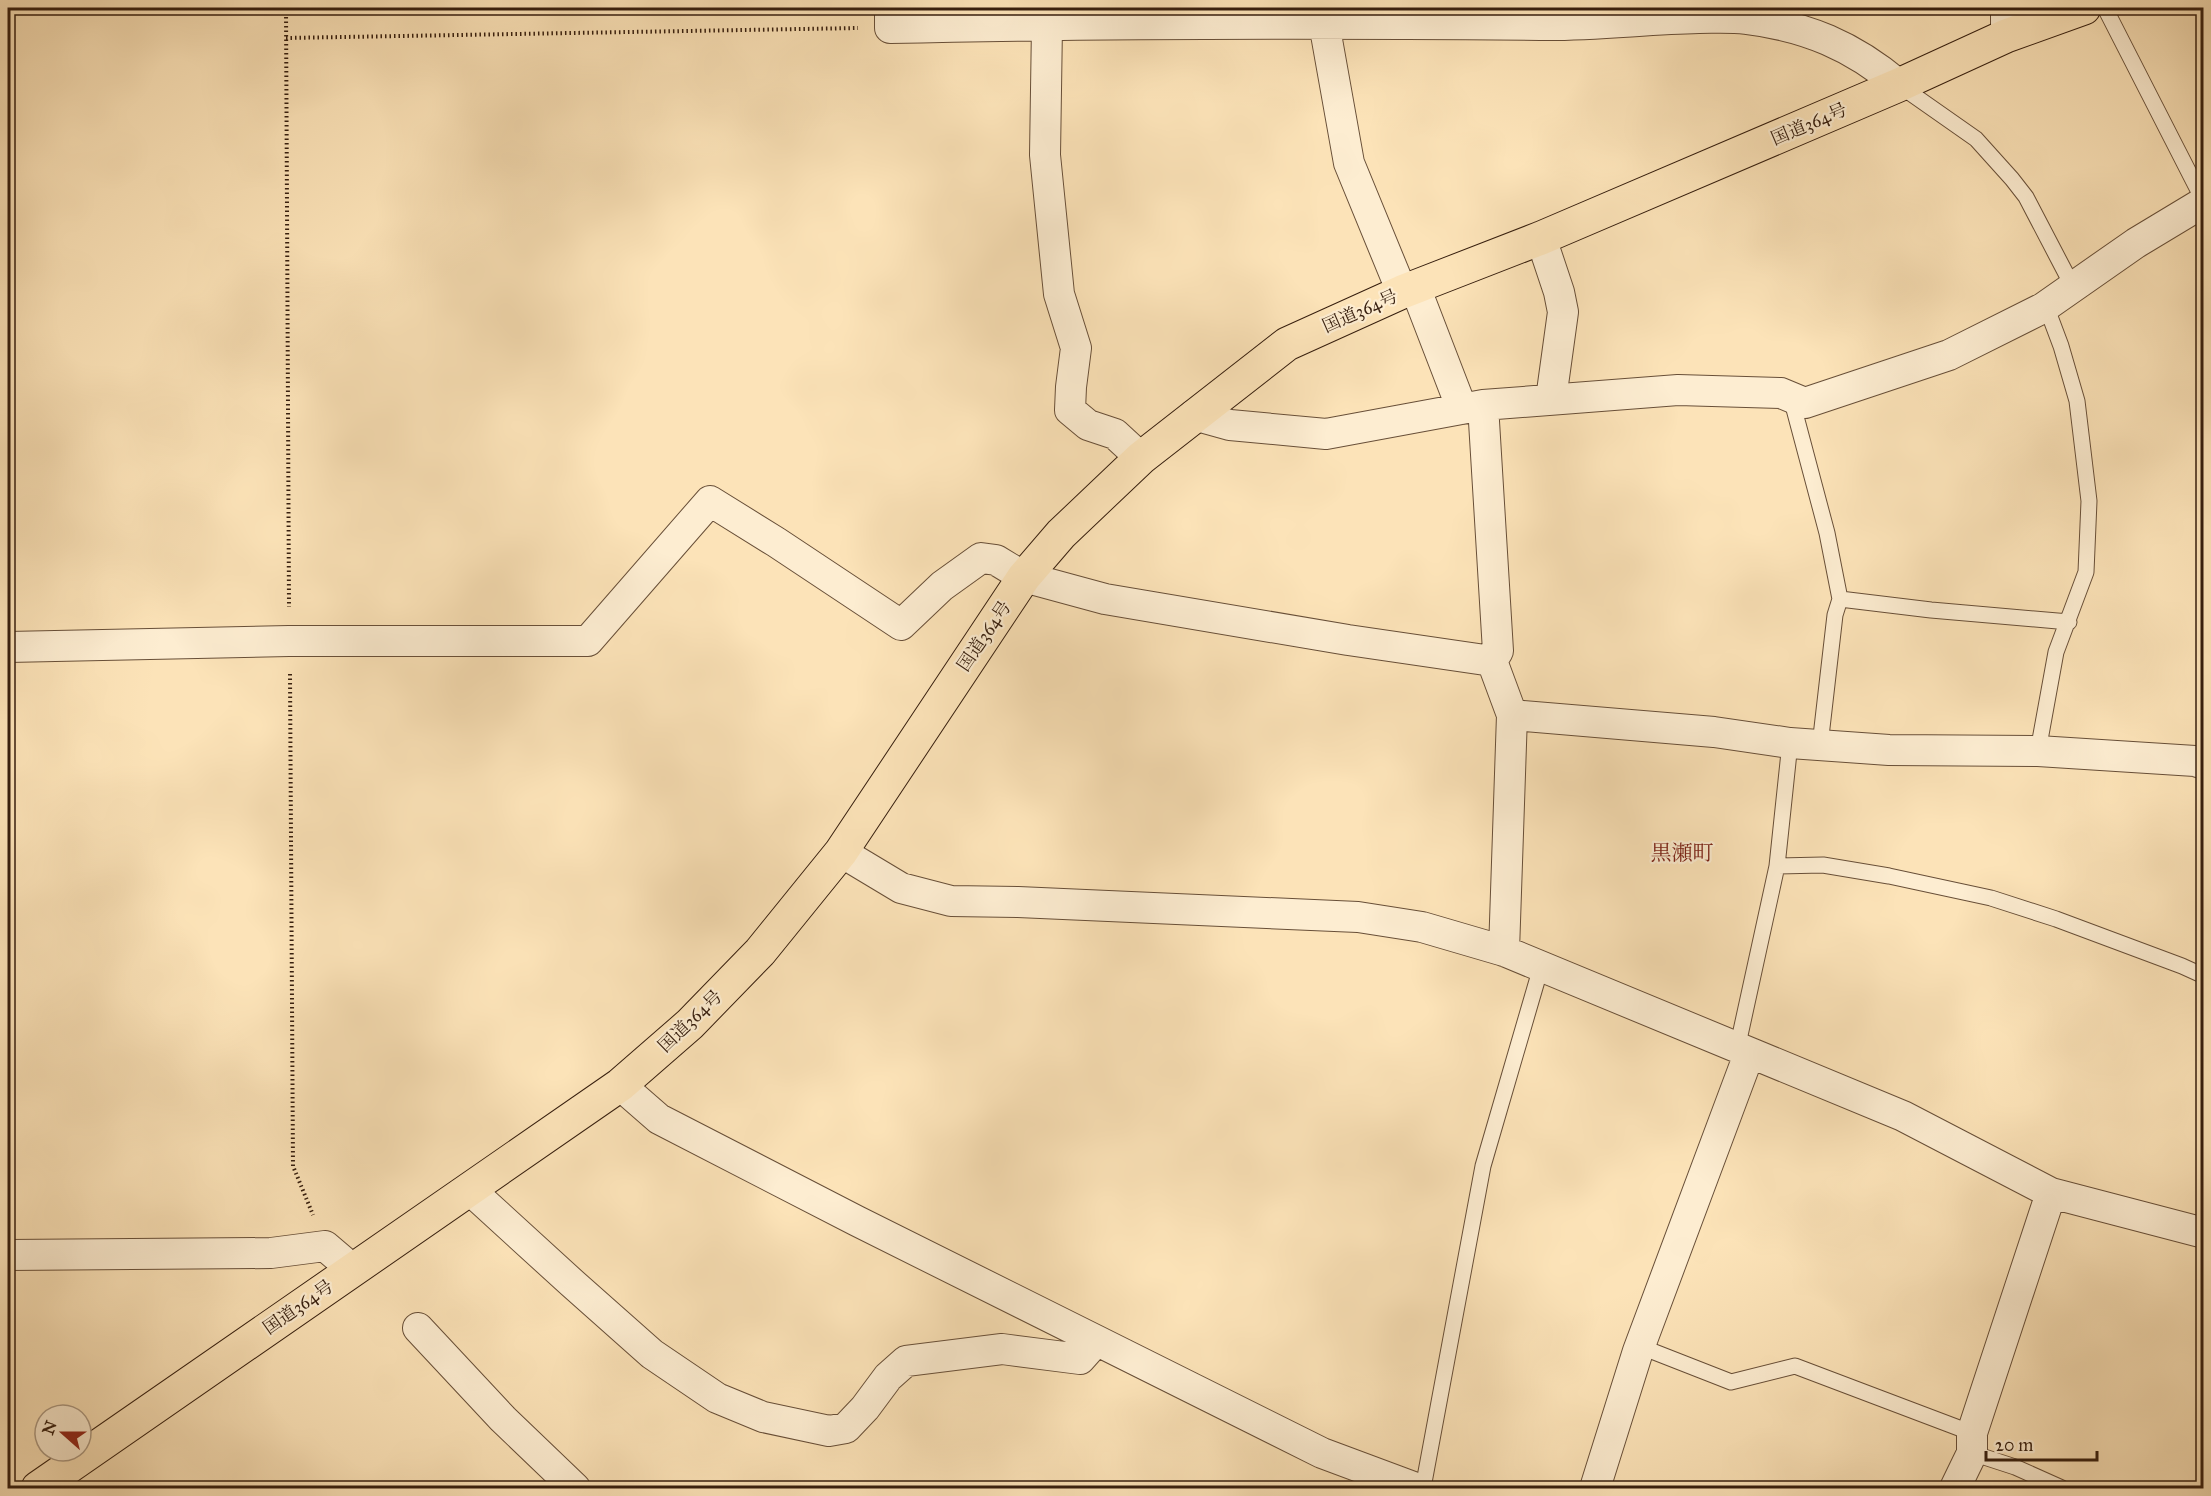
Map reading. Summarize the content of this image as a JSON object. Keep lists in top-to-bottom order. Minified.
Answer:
{"streets":{"highway":["国道364号"]},"districts":["黒瀬町"],"scale_bar":"20 m","north":"left"}
